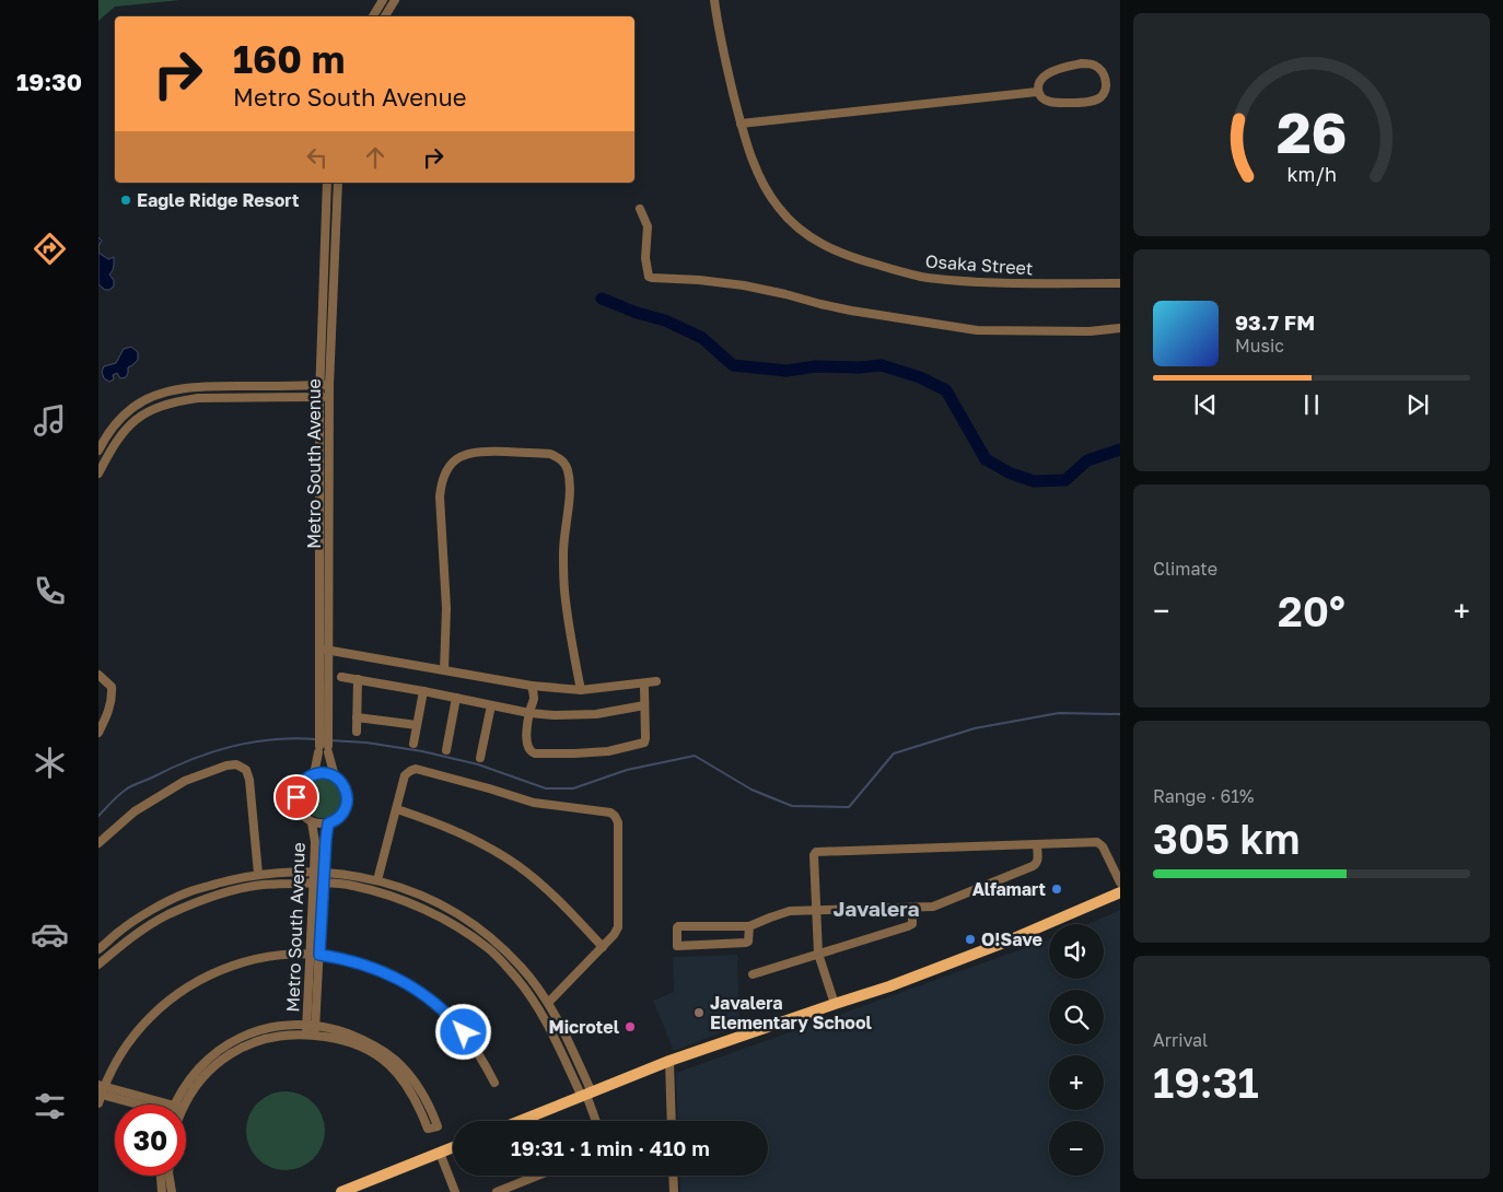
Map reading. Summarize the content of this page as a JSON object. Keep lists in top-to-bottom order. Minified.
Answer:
{"streets":{"street":["Osaka Street","Metro South Avenue"]},"districts":["Javalera"],"places":["Eagle Ridge Resort","Alfamart","O!Save","Javalera Elementary School","Microtel"],"page":{"tabs":"19:30","turn":["160 m","Metro South Avenue"],"song":["93.7 FM","Music"],"tile":["Climate",["Range · 61%","305 km"],["Arrival","19:31"]],"heat":["−","20°","+"],"map_buttons":["+","−"],"limit":"30","trip":"19:31 · 1 min · 410 m","gauge":["26","km/h"]}}
